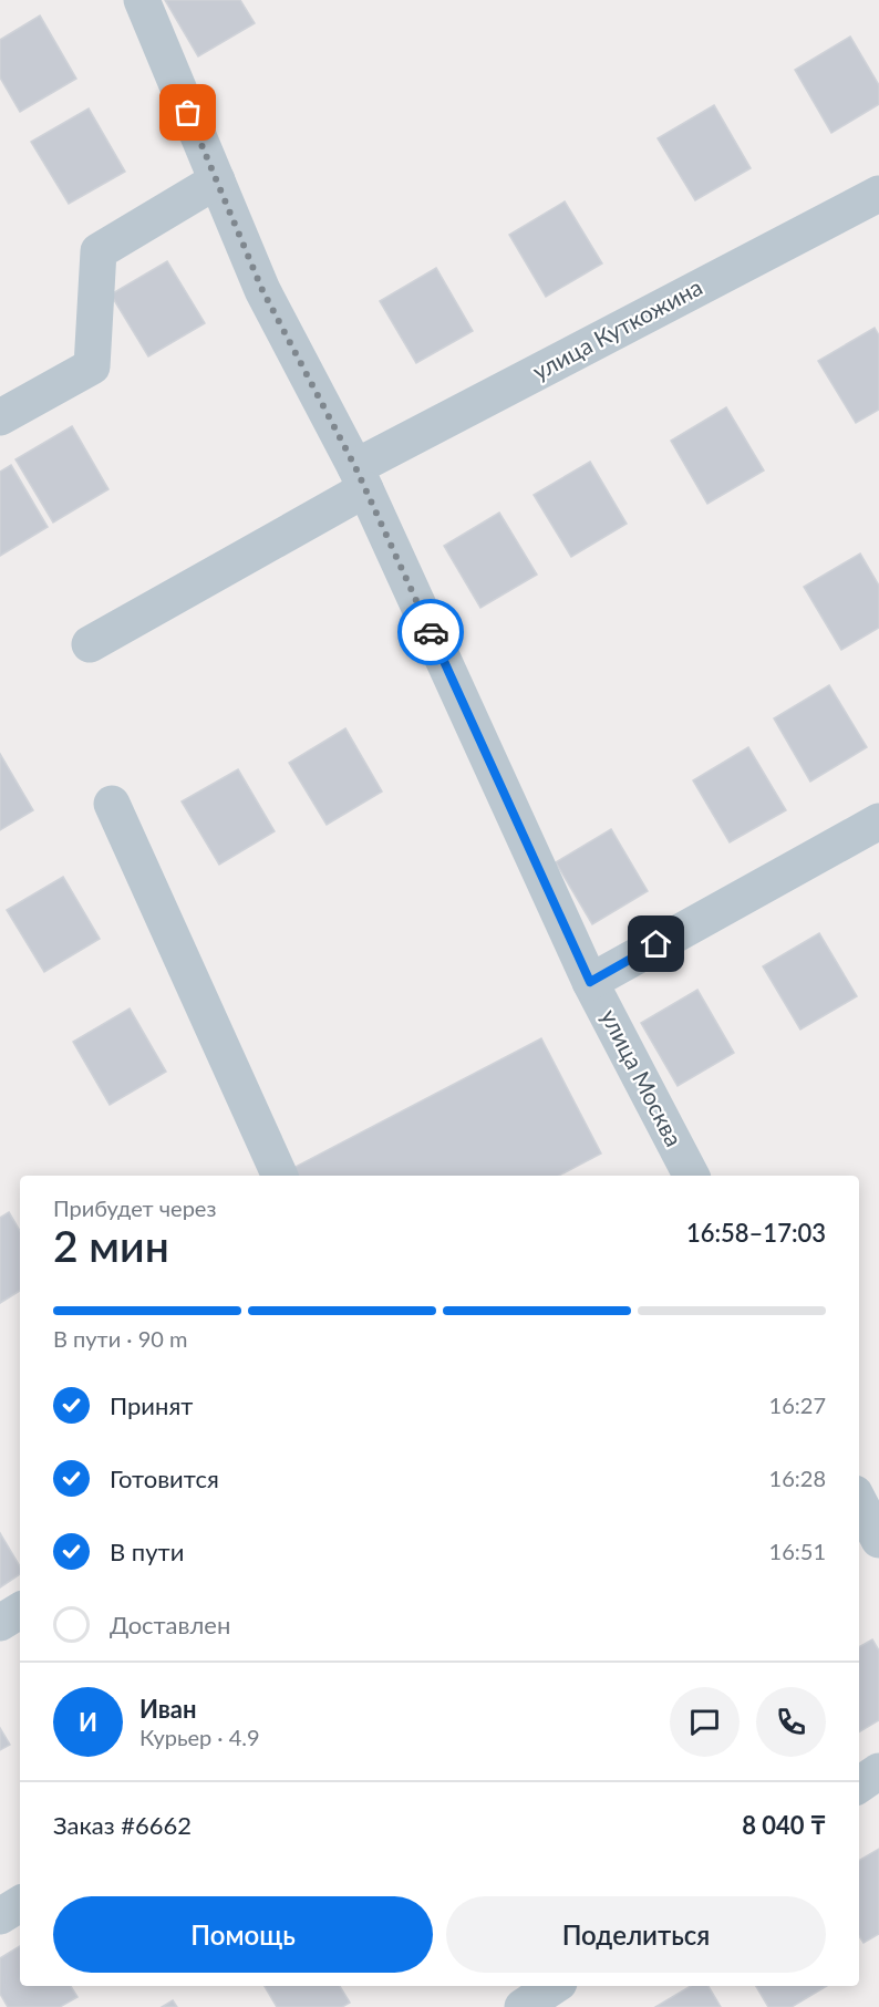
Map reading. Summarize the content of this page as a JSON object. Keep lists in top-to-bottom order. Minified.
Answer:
{"streets":{"street":["улица Куткожина","улица Москва"]},"crossings":[["улица Куткожина","улица Москва"]],"page":{"heading":["2 мин","Прибудет через","16:58–17:03"],"panel":["Иван","Курьер · 4.9","Заказ #6662","8 040 ₸"],"bar":"В пути · 90 m","list":[["Принят","16:27"],["Готовится","16:28"],["В пути","16:51"],"Доставлен"],"round":"И","buttons":["Помощь","Поделиться"]}}
